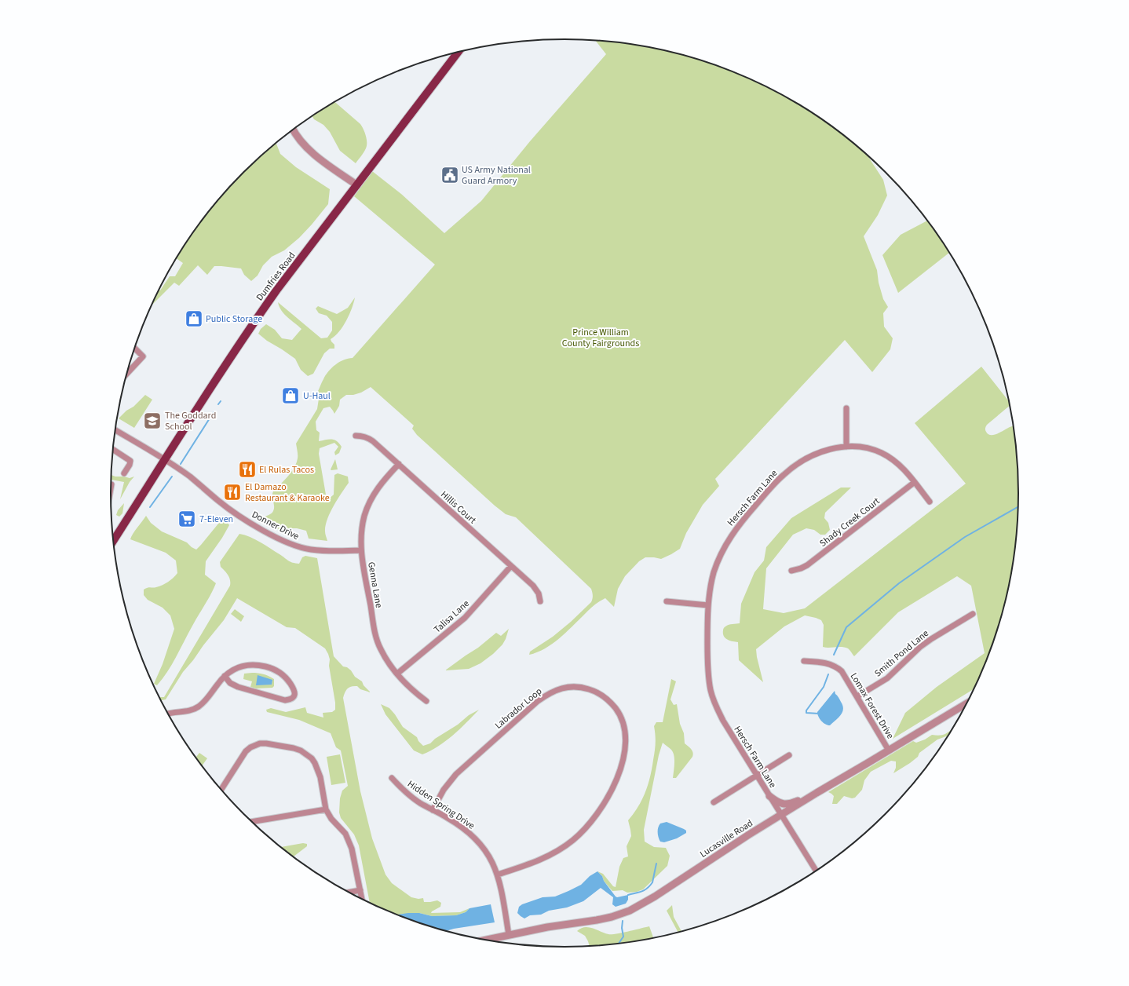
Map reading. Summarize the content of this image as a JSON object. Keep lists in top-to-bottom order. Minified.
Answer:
{"streets":{"main road":["Dumfries Road"],"street":["Hersch Farm Lane","Hillis Court","Shady Creek Court","Donner Drive","Genna Lane","Talisa Lane","Smith Pond Lane","Lomax Forest Drive","Labrador Loop","Hidden Spring Drive","Lucasville Road"]},"crossings":[["Dumfries Road","Donner Drive"],["Hersch Farm Lane","Shady Creek Court"],["Hersch Farm Lane","Lucasville Road"],["Hillis Court","Genna Lane"],["Hillis Court","Talisa Lane"],["Donner Drive","Genna Lane"],["Genna Lane","Talisa Lane"],["Smith Pond Lane","Lomax Forest Drive"],["Lomax Forest Drive","Lucasville Road"],["Labrador Loop","Hidden Spring Drive"],["Hidden Spring Drive","Lucasville Road"]],"parks":["Prince William County Fairgrounds"],"places":{"public building":["US Army National Guard Armory"],"shop":["Public Storage","U-Haul"],"school or university":["The Goddard School"],"restaurant":["El Rulas Tacos","El Damazo Restaurant & Karaoke"],"supermarket":["7-Eleven"]}}
